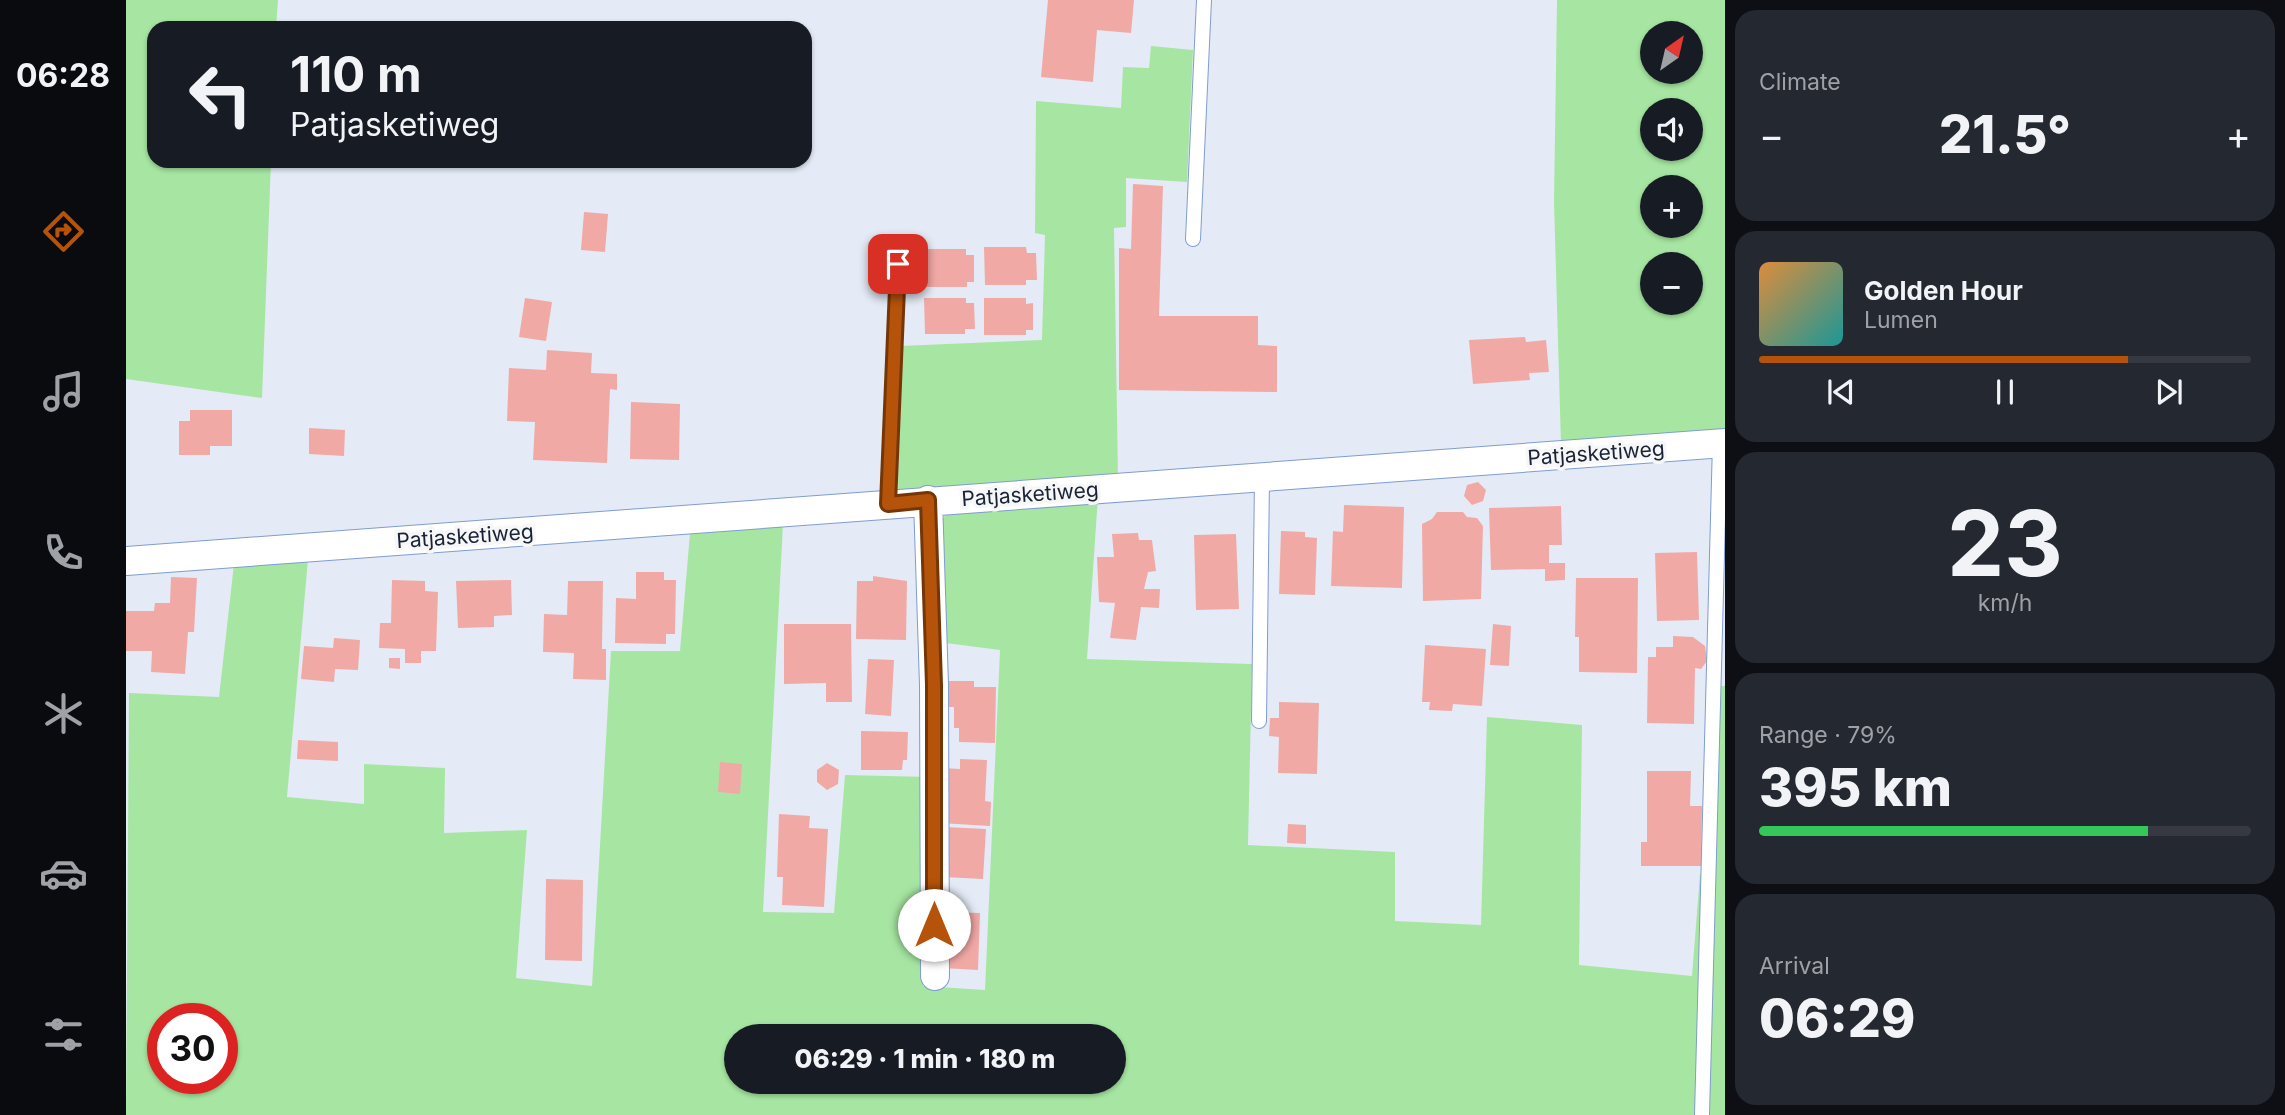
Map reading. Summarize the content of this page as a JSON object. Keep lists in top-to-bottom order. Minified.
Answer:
{"streets":{"street":["Patjasketiweg"]},"north":"top right","page":{"tabs":"06:28","tile":["Climate",["23","km/h"],["Range · 79%","395 km"],["Arrival","06:29"]],"map_buttons":["+","−"],"turn":["110 m","Patjasketiweg"],"heat":["−","21.5°","+"],"song":["Golden Hour","Lumen"],"limit":"30","trip":"06:29 · 1 min · 180 m"}}
